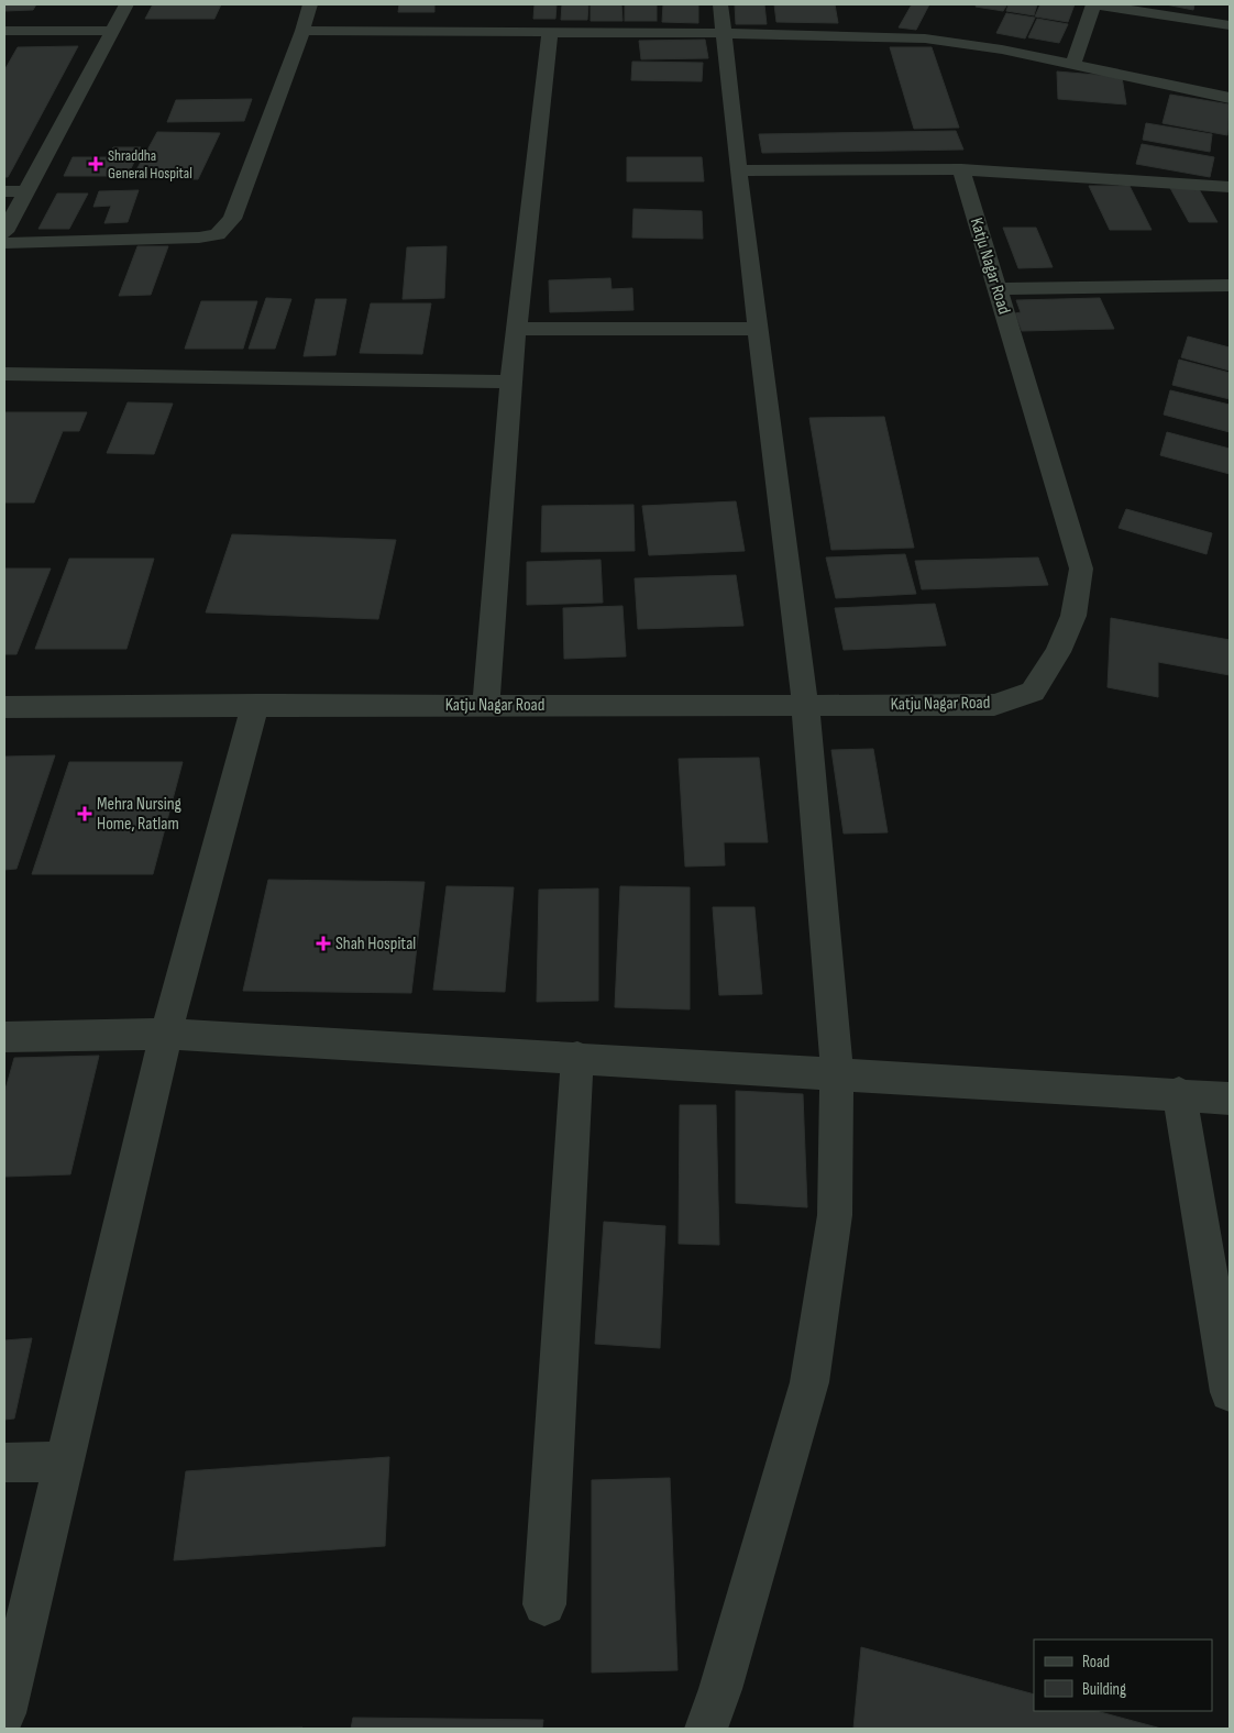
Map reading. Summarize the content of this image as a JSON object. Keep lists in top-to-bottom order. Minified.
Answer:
{"streets":{"street":["Katju Nagar Road"]},"places":{"health":["Shraddha General Hospital","Mehra Nursing Home, Ratlam","Shah Hospital"]},"legend":["Road","Building"]}
